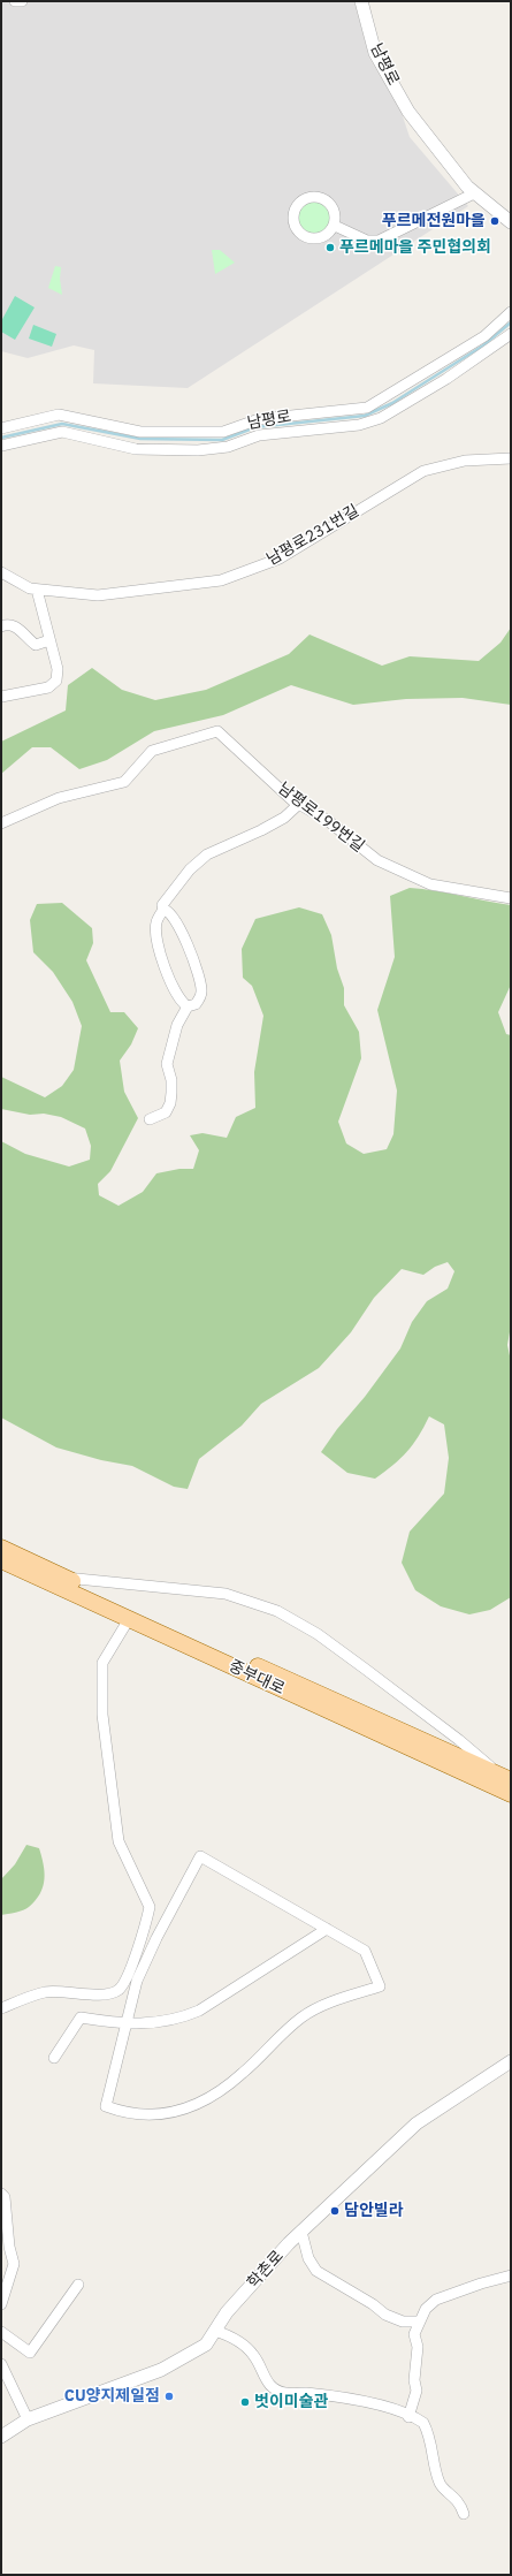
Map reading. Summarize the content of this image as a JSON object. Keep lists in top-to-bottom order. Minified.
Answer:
{"streets":{"main road":["중부대로"],"street":["남평로","남평로231번길","남평로199번길","학촌로"]},"places":["푸르메전원마을","푸르메마을 주민협의회","담안빌라","CU양지제일점","벗이미술관"]}
